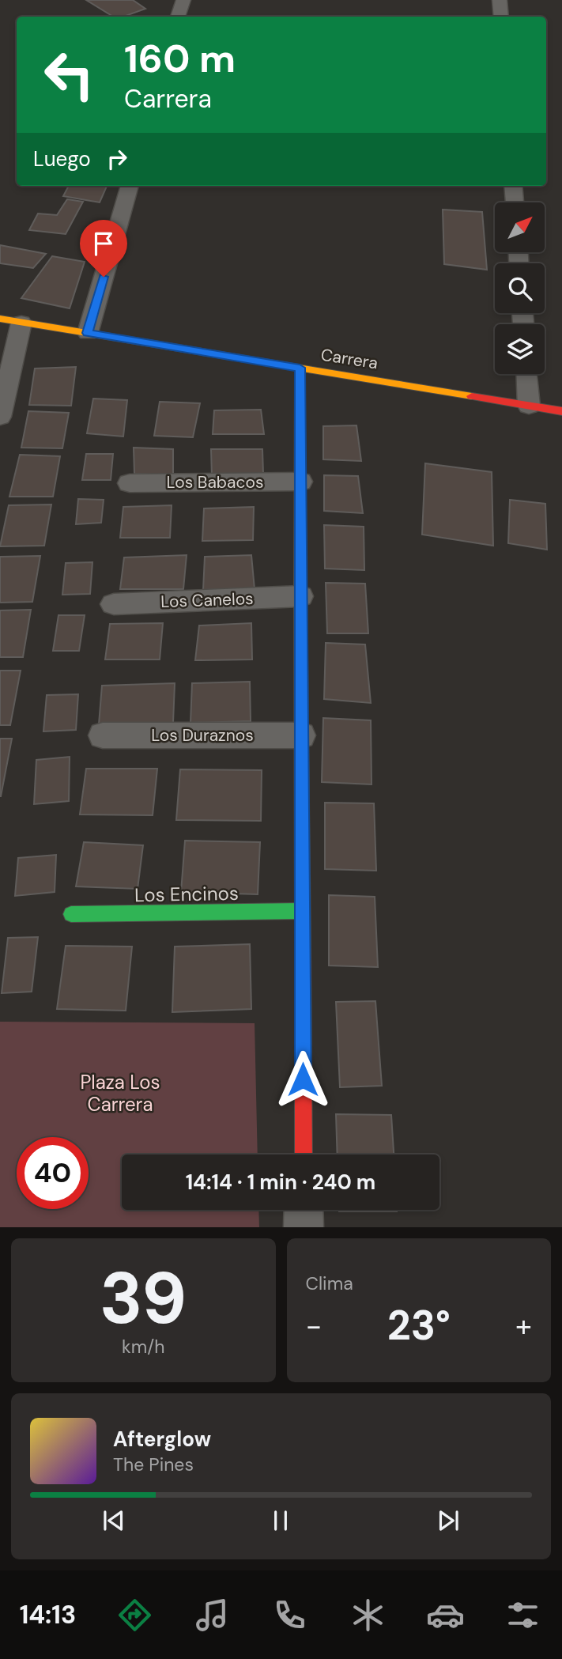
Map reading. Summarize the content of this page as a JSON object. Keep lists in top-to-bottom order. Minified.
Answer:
{"streets":{"street":["Carrera","Los Babacos","Los Canelos","Los Duraznos","Los Encinos"]},"parks":["Plaza Los Carrera"],"north":"top right","page":{"turn":["160 m","Carrera"],"then":"Luego","limit":"40","trip":"14:14 · 1 min · 240 m","tile":[["39","km/h"],"Clima"],"heat":["−","23°","+"],"song":["Afterglow","The Pines"],"tabs":"14:13"}}
